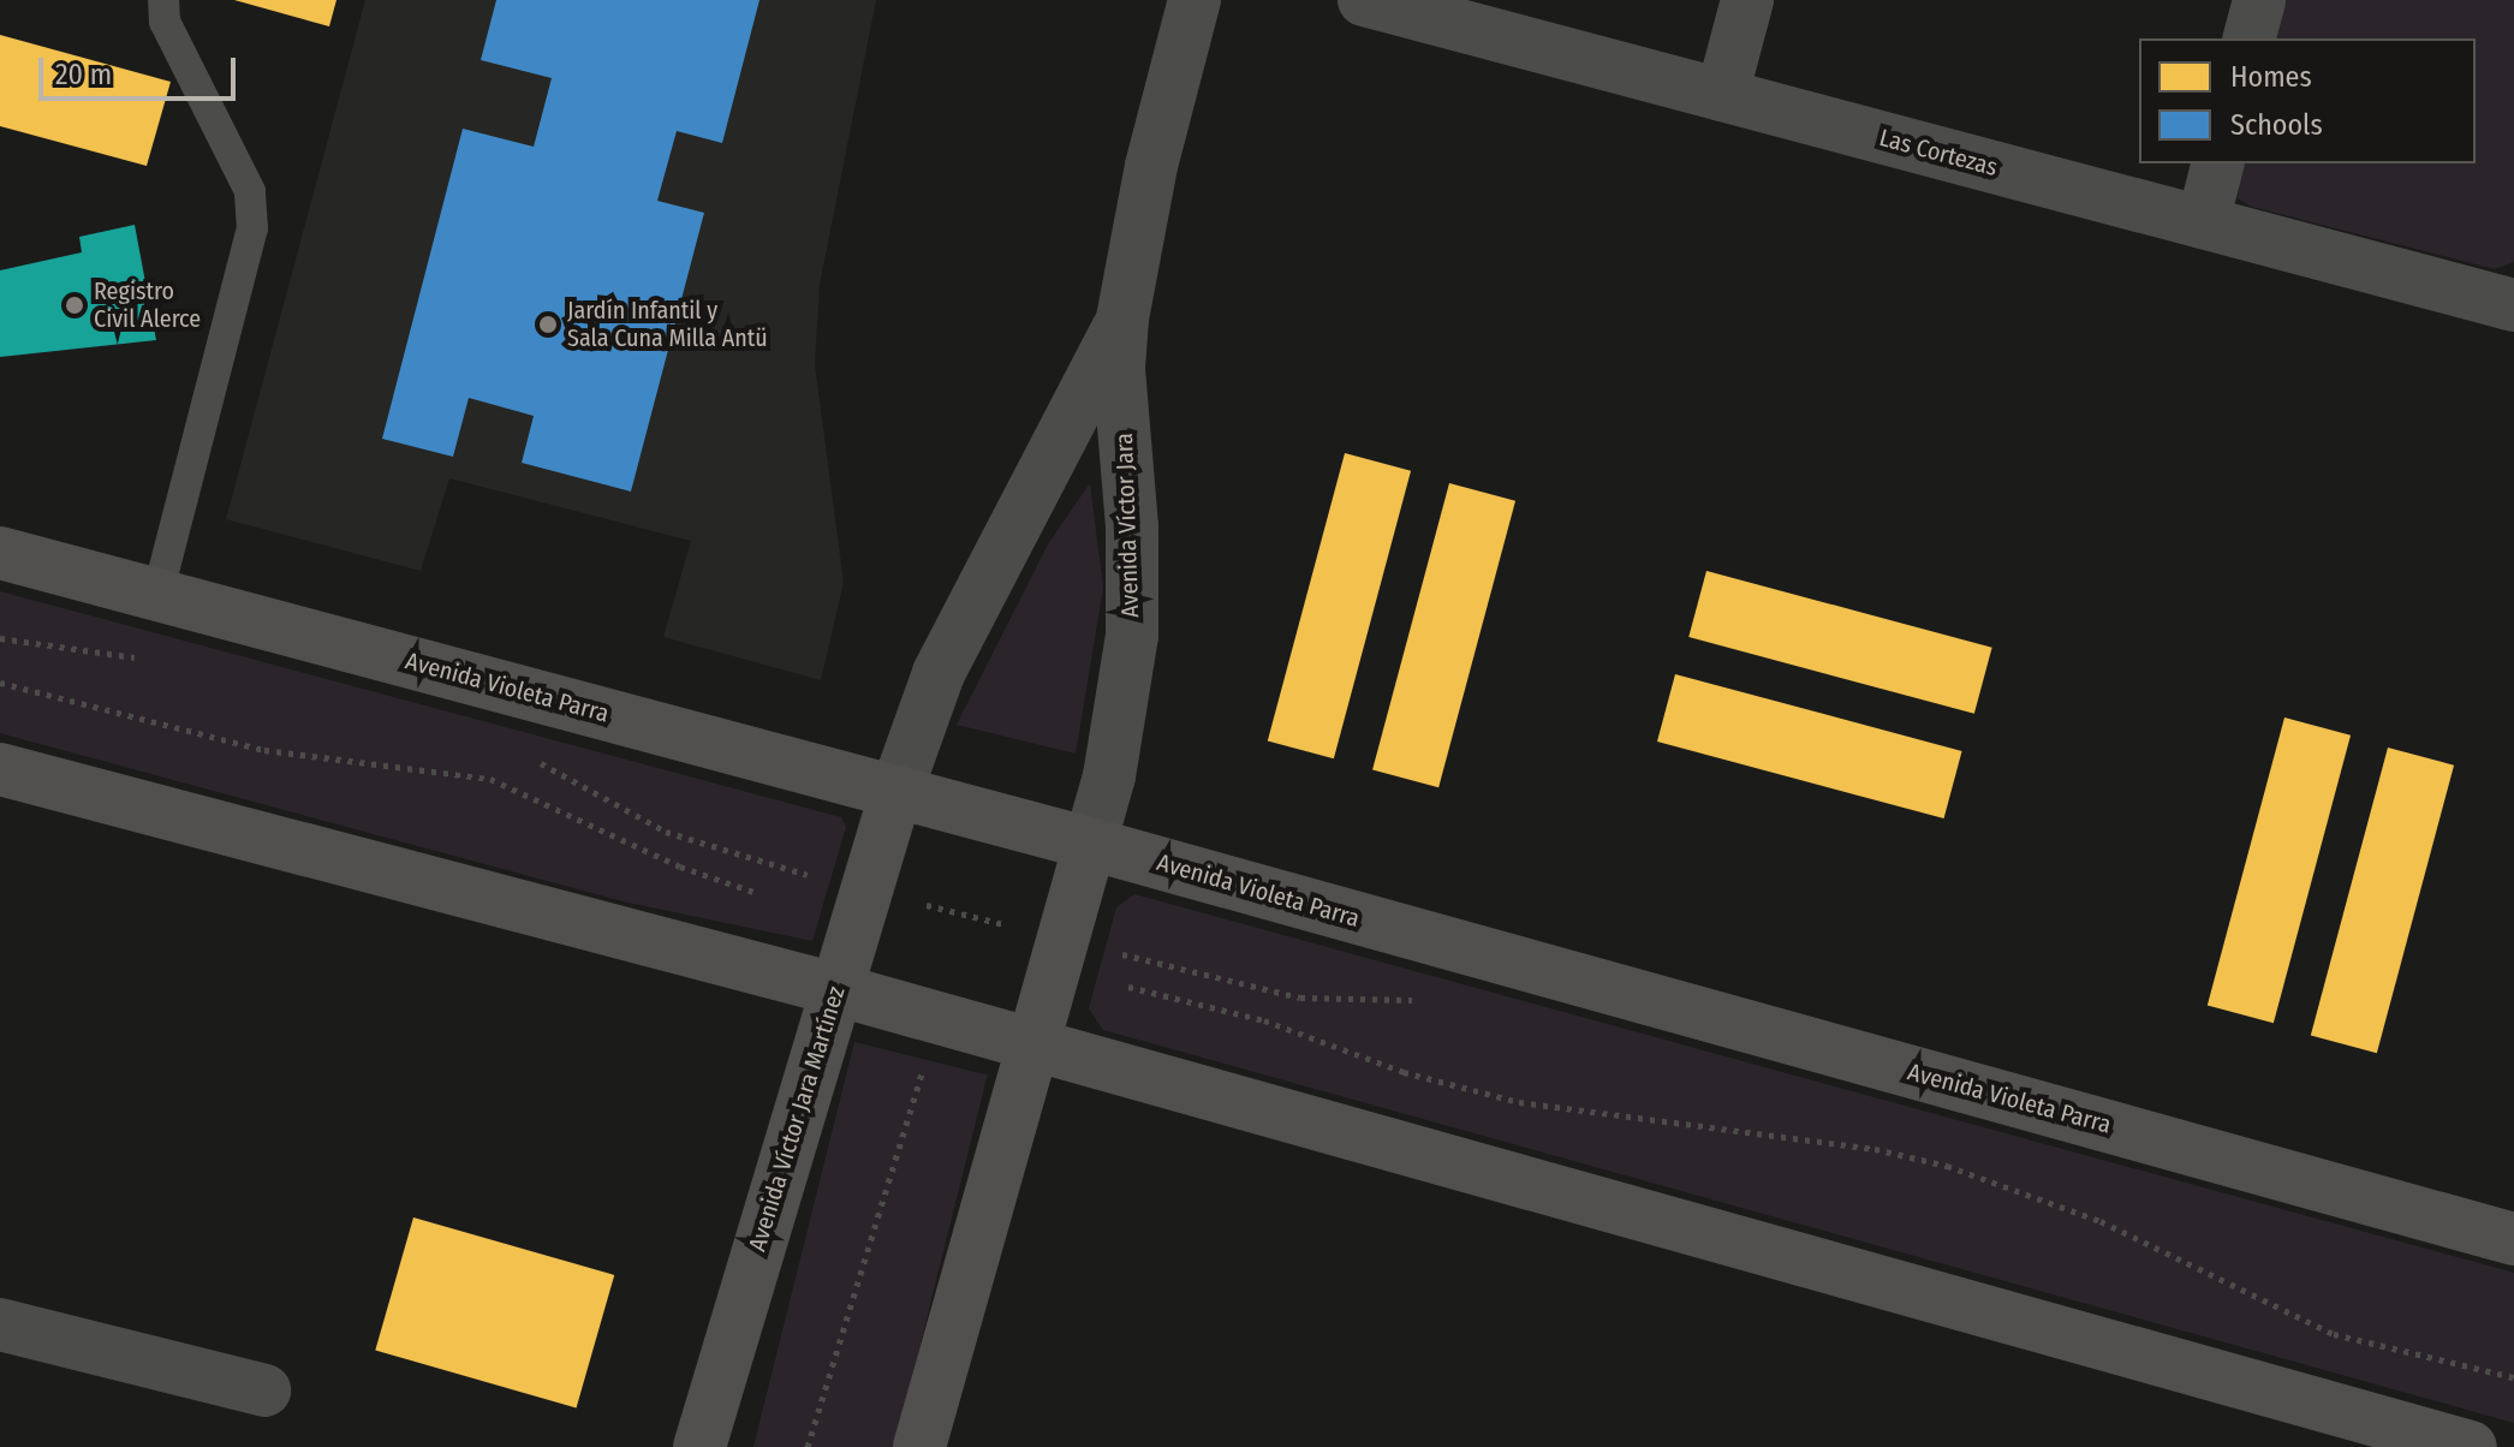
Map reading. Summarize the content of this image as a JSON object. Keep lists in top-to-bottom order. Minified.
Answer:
{"streets":{"main road":["Avenida Violeta Parra","Avenida Víctor Jara Martínez"],"street":["Las Cortezas","Avenida Víctor Jara"]},"crossings":[["Avenida Víctor Jara","Avenida Violeta Parra"],["Avenida Víctor Jara","Avenida Víctor Jara Martínez"],["Avenida Violeta Parra","Avenida Víctor Jara Martínez"]],"places":["Registro Civil Alerce","Jardín Infantil y Sala Cuna Milla Antü"],"legend":["Homes","Schools"],"scale_bar":"20 m"}
